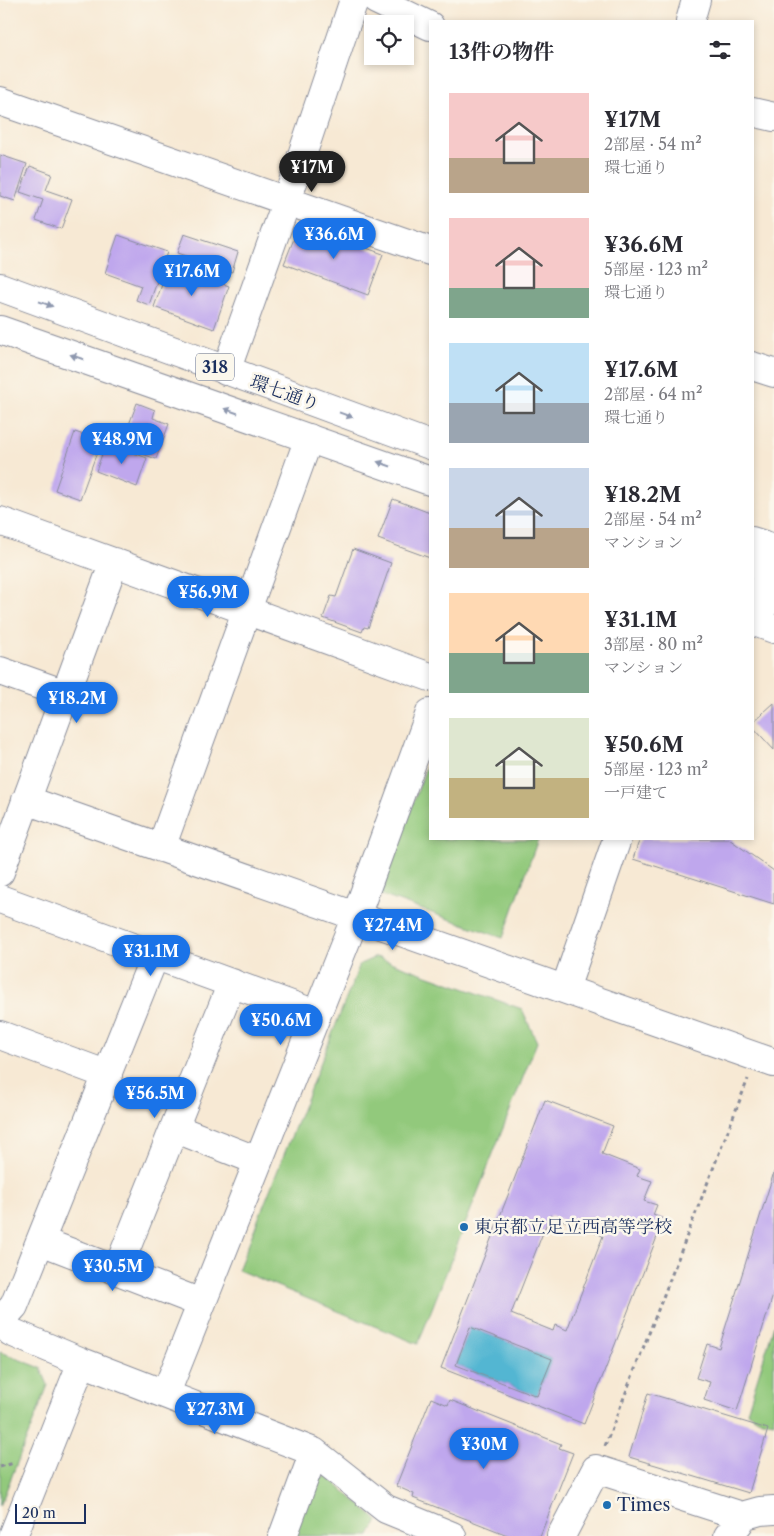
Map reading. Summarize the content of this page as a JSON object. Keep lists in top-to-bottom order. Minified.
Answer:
{"streets":{"street":["318","環七通り"]},"places":["東京都立足立西高等学校","Times"],"scale_bar":"20 m","page":{"heading":"13件の物件","list":[{"name":"¥17M","note":"2部屋 · 54 m² · 環七通り"},{"name":"¥36.6M","note":"5部屋 · 123 m² · 環七通り"},{"name":"¥17.6M","note":"2部屋 · 64 m² · 環七通り"},{"name":"¥18.2M","note":"2部屋 · 54 m² · マンション"},{"name":"¥31.1M","note":"3部屋 · 80 m² · マンション"},{"name":"¥50.6M","note":"5部屋 · 123 m² · 一戸建て"}],"price":["¥17M","¥36.6M","¥17.6M","¥48.9M","¥56.9M","¥18.2M","¥27.4M","¥31.1M","¥50.6M","¥56.5M","¥30.5M","¥27.3M","¥30M"],"scale":"20 m"}}
